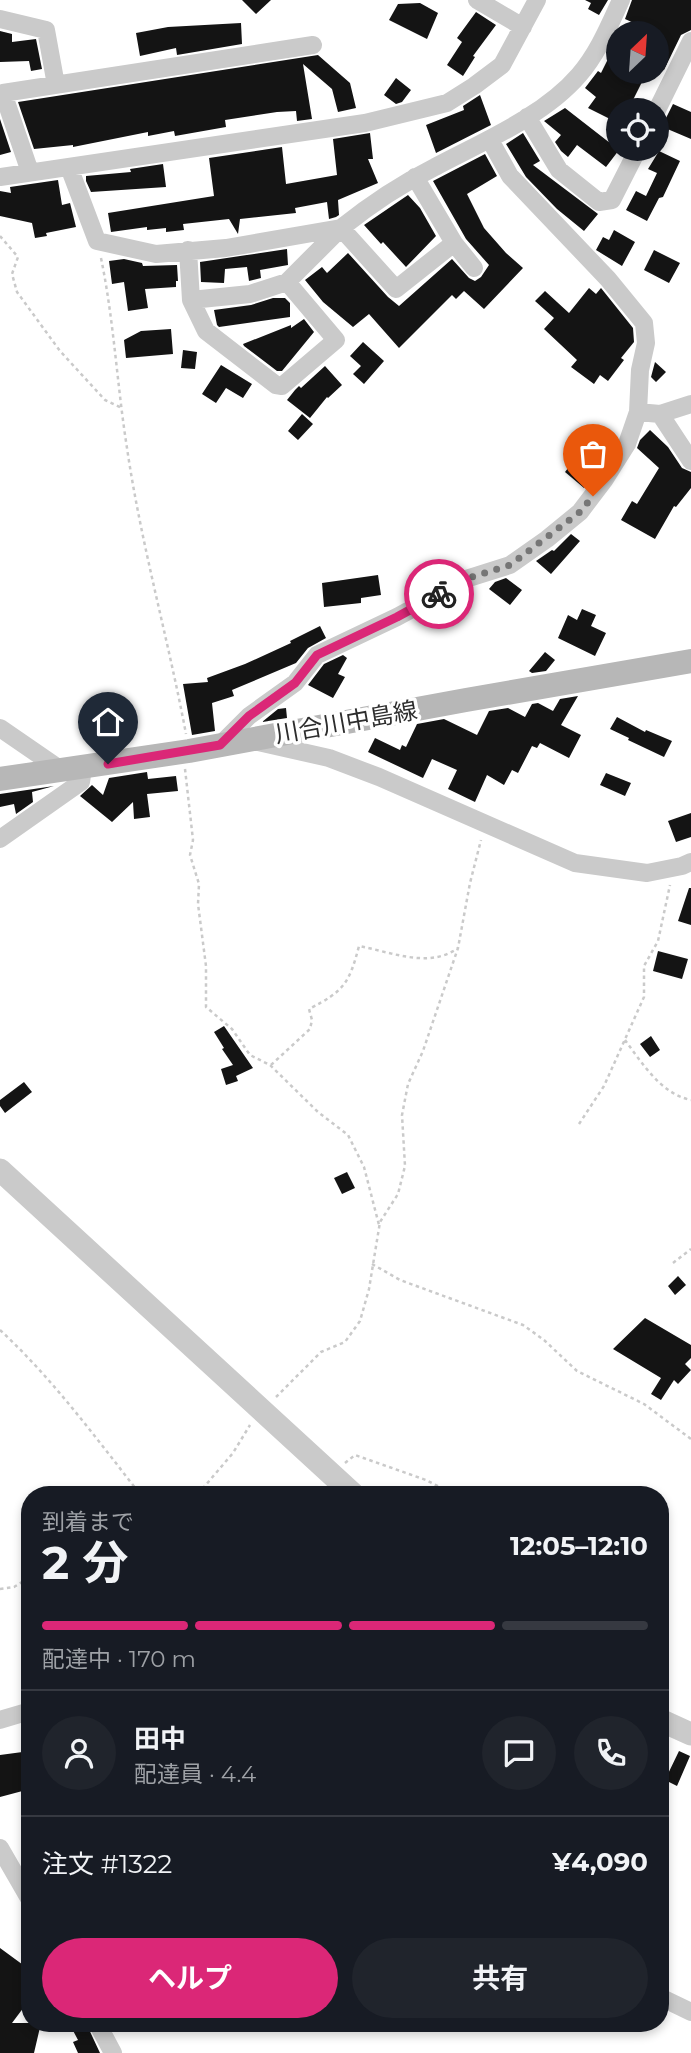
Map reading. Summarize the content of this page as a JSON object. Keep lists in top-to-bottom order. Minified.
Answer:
{"streets":{"main road":["川合川中島線"]},"north":"top right","page":{"heading":["2 分","到着まで","12:05–12:10"],"panel":["田中","配達員 · 4.4","注文 #1322","¥4,090"],"bar":"配達中 · 170 m","buttons":["ヘルプ","共有"]}}
